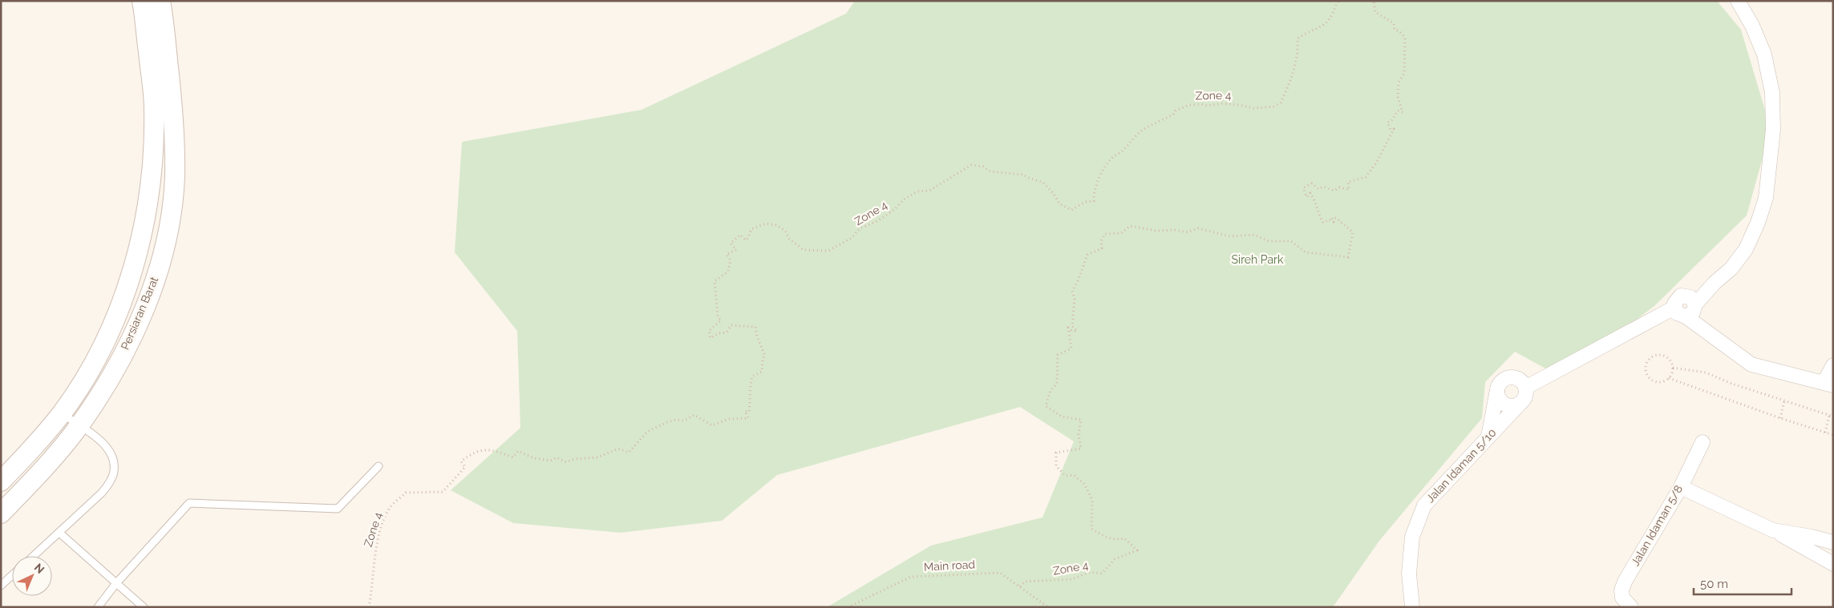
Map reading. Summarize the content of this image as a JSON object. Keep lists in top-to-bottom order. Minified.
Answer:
{"streets":{"street":["Persiaran Barat","Jalan Idaman 5/10","Jalan Idaman 5/8"],"path":["Zone 4","Main road"]},"crossings":[["Zone 4","Main road"]],"parks":["Sireh Park"],"scale_bar":"50 m","north":"top right"}
